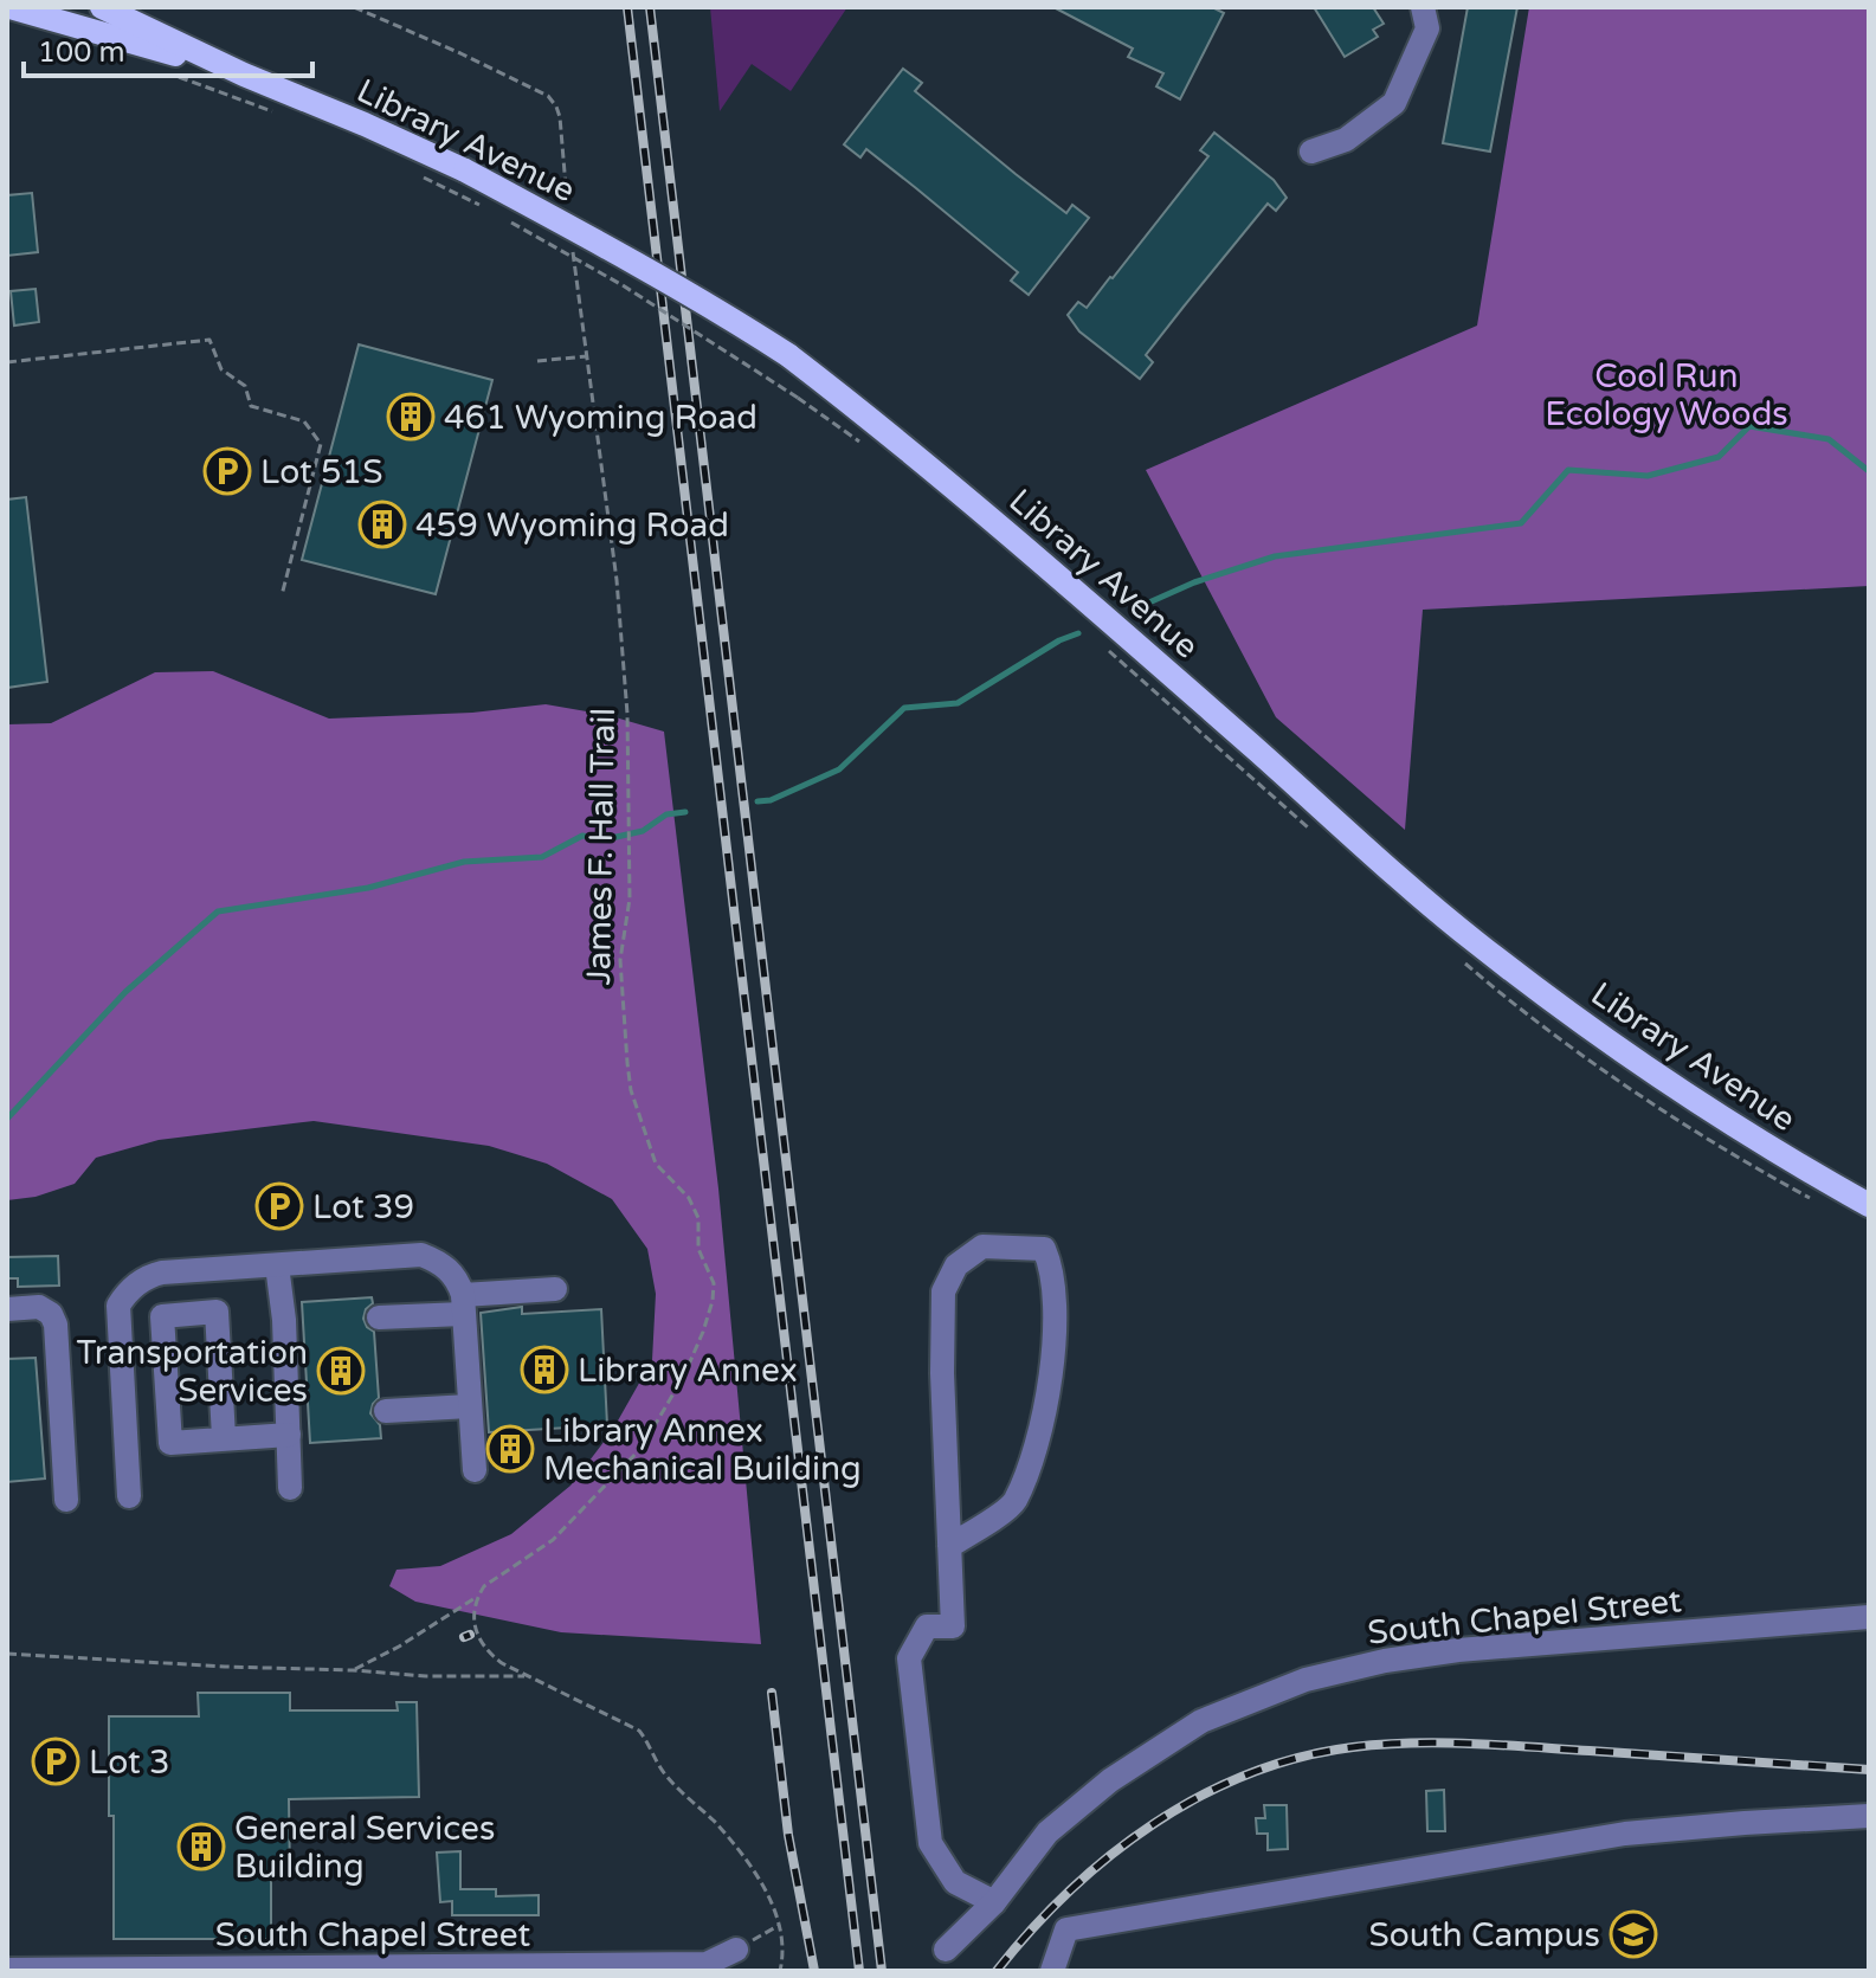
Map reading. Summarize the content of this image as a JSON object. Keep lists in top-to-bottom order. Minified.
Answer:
{"streets":{"main road":["Library Avenue"],"street":["South Chapel Street"],"path":["James F. Hall Trail"]},"parks":["Cool Run Ecology Woods"],"places":{"building":["461 Wyoming Road","459 Wyoming Road","Library Annex","Transportation Services","Library Annex Mechanical Building","General Services Building"],"parking":["Lot 51S","Lot 39","Lot 3"],"school or university":["South Campus"]},"scale_bar":"100 m"}
